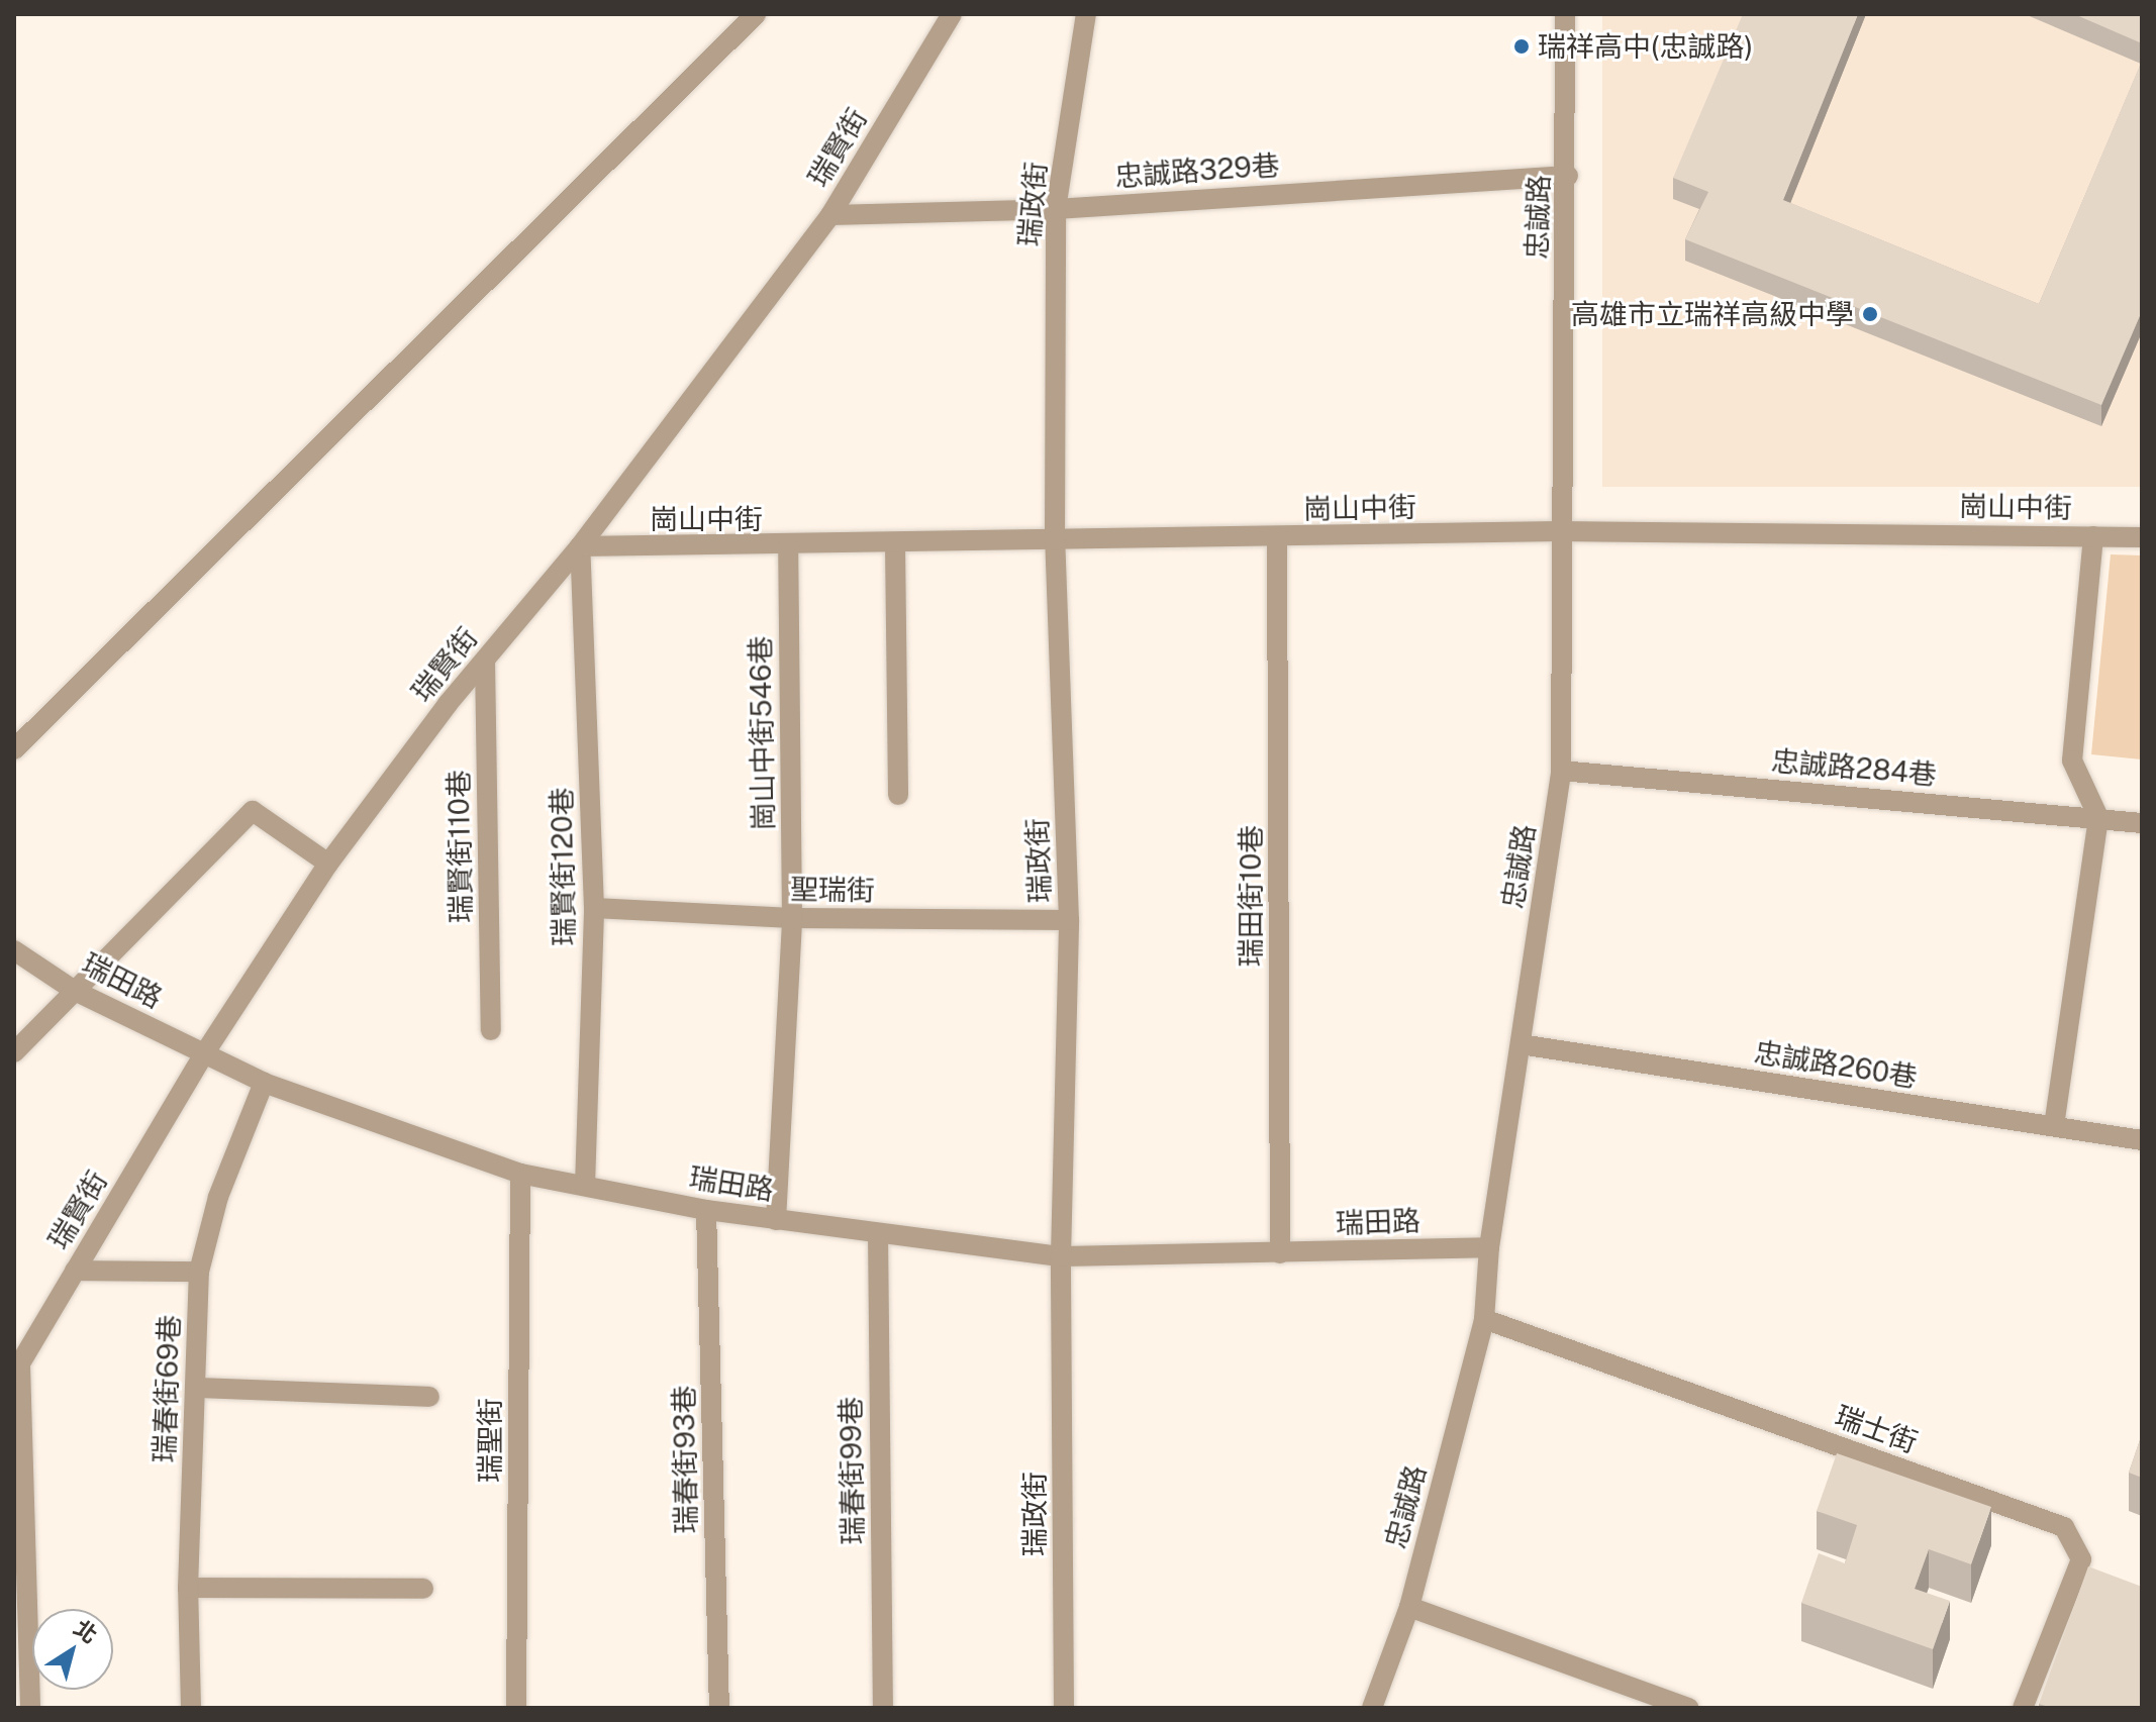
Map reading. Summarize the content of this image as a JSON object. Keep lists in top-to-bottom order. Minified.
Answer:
{"streets":{"street":["瑞賢街","忠誠路329巷","瑞政街","忠誠路","崗山中街","崗山中街546巷","忠誠路284巷","瑞賢街110巷","瑞賢街120巷","聖瑞街","瑞田街10巷","瑞田路","忠誠路260巷","瑞春街69巷","瑞士街","瑞聖街","瑞春街93巷","瑞春街99巷"]},"crossings":[["瑞賢街","忠誠路329巷"],["瑞賢街","崗山中街"],["瑞賢街","瑞賢街110巷"],["瑞賢街","瑞賢街120巷"],["瑞賢街","瑞田路"],["忠誠路329巷","瑞政街"],["忠誠路329巷","忠誠路"],["瑞政街","崗山中街"],["瑞政街","聖瑞街"],["瑞政街","瑞田路"],["忠誠路","崗山中街"],["忠誠路","忠誠路284巷"],["忠誠路","瑞田路"],["忠誠路","忠誠路260巷"],["忠誠路","瑞士街"],["崗山中街","崗山中街546巷"],["崗山中街","瑞賢街120巷"],["崗山中街","瑞田街10巷"],["崗山中街546巷","聖瑞街"],["崗山中街546巷","瑞田路"],["瑞賢街120巷","聖瑞街"],["瑞賢街120巷","瑞田路"],["瑞田街10巷","瑞田路"],["瑞田路","瑞春街69巷"],["瑞田路","瑞聖街"],["瑞田路","瑞春街93巷"],["瑞田路","瑞春街99巷"]],"places":["瑞祥高中(忠誠路)","高雄市立瑞祥高級中學"],"north":"top right"}
